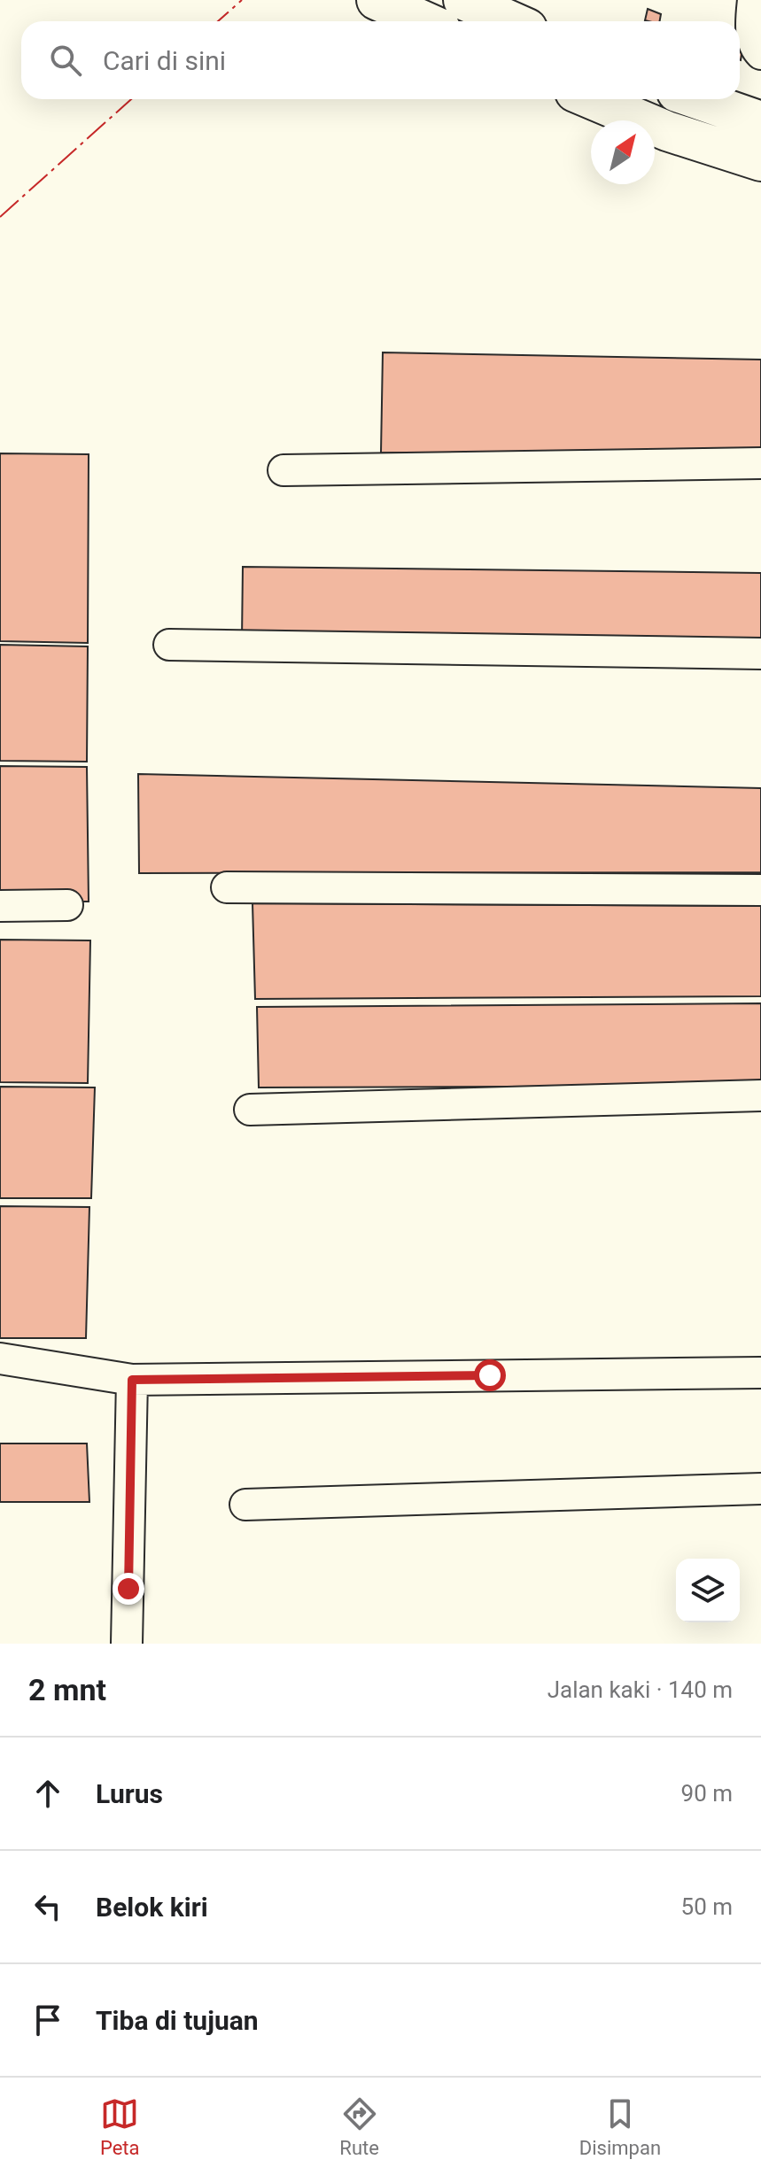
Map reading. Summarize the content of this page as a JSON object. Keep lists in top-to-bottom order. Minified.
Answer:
{"north":"top right","page":{"search":"Cari di sini","heading":["2 mnt","Jalan kaki · 140 m"],"list":[["Lurus","90 m"],["Belok kiri","50 m"],"Tiba di tujuan"],"nav":["Peta","Rute","Disimpan"]}}
